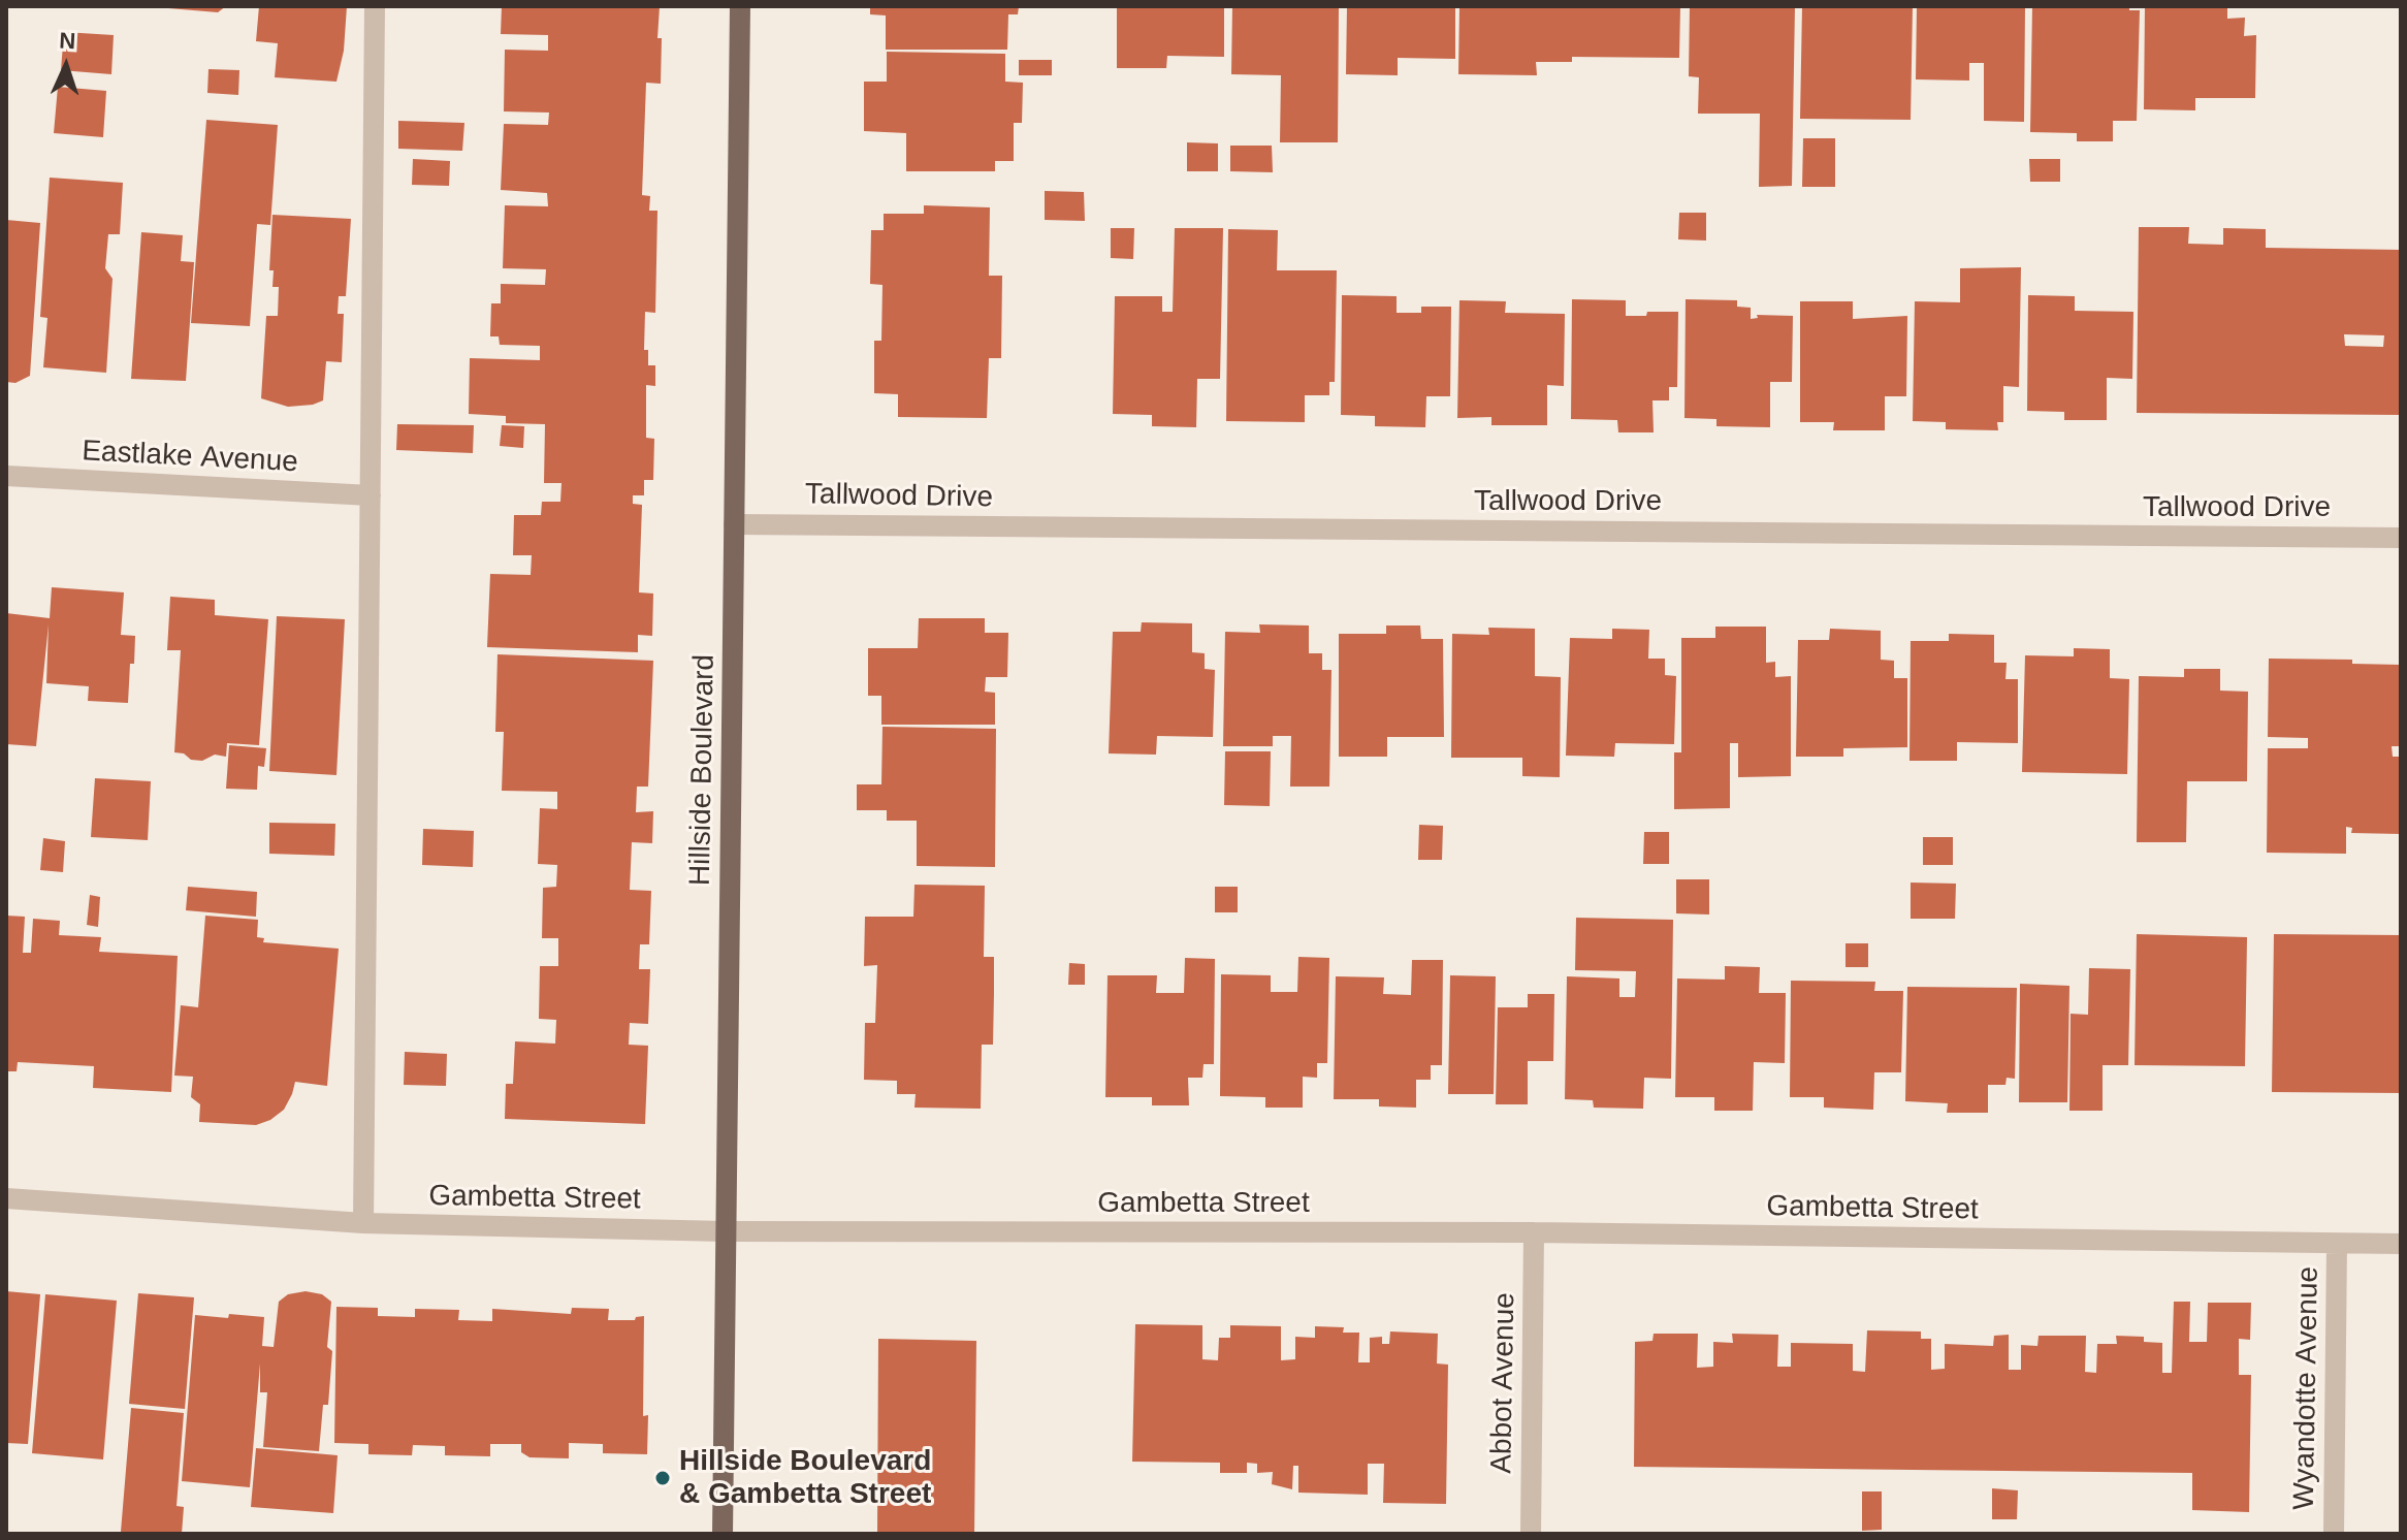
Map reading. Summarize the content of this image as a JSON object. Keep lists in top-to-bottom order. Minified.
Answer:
{"streets":{"main road":["Hillside Boulevard"],"street":["Eastlake Avenue","Tallwood Drive","Gambetta Street","Abbot Avenue","Wyandotte Avenue"]},"crossings":[["Tallwood Drive","Hillside Boulevard"],["Hillside Boulevard","Gambetta Street"],["Gambetta Street","Abbot Avenue"],["Gambetta Street","Wyandotte Avenue"]],"places":["Hillside Boulevard & Gambetta Street"],"north":"top"}
